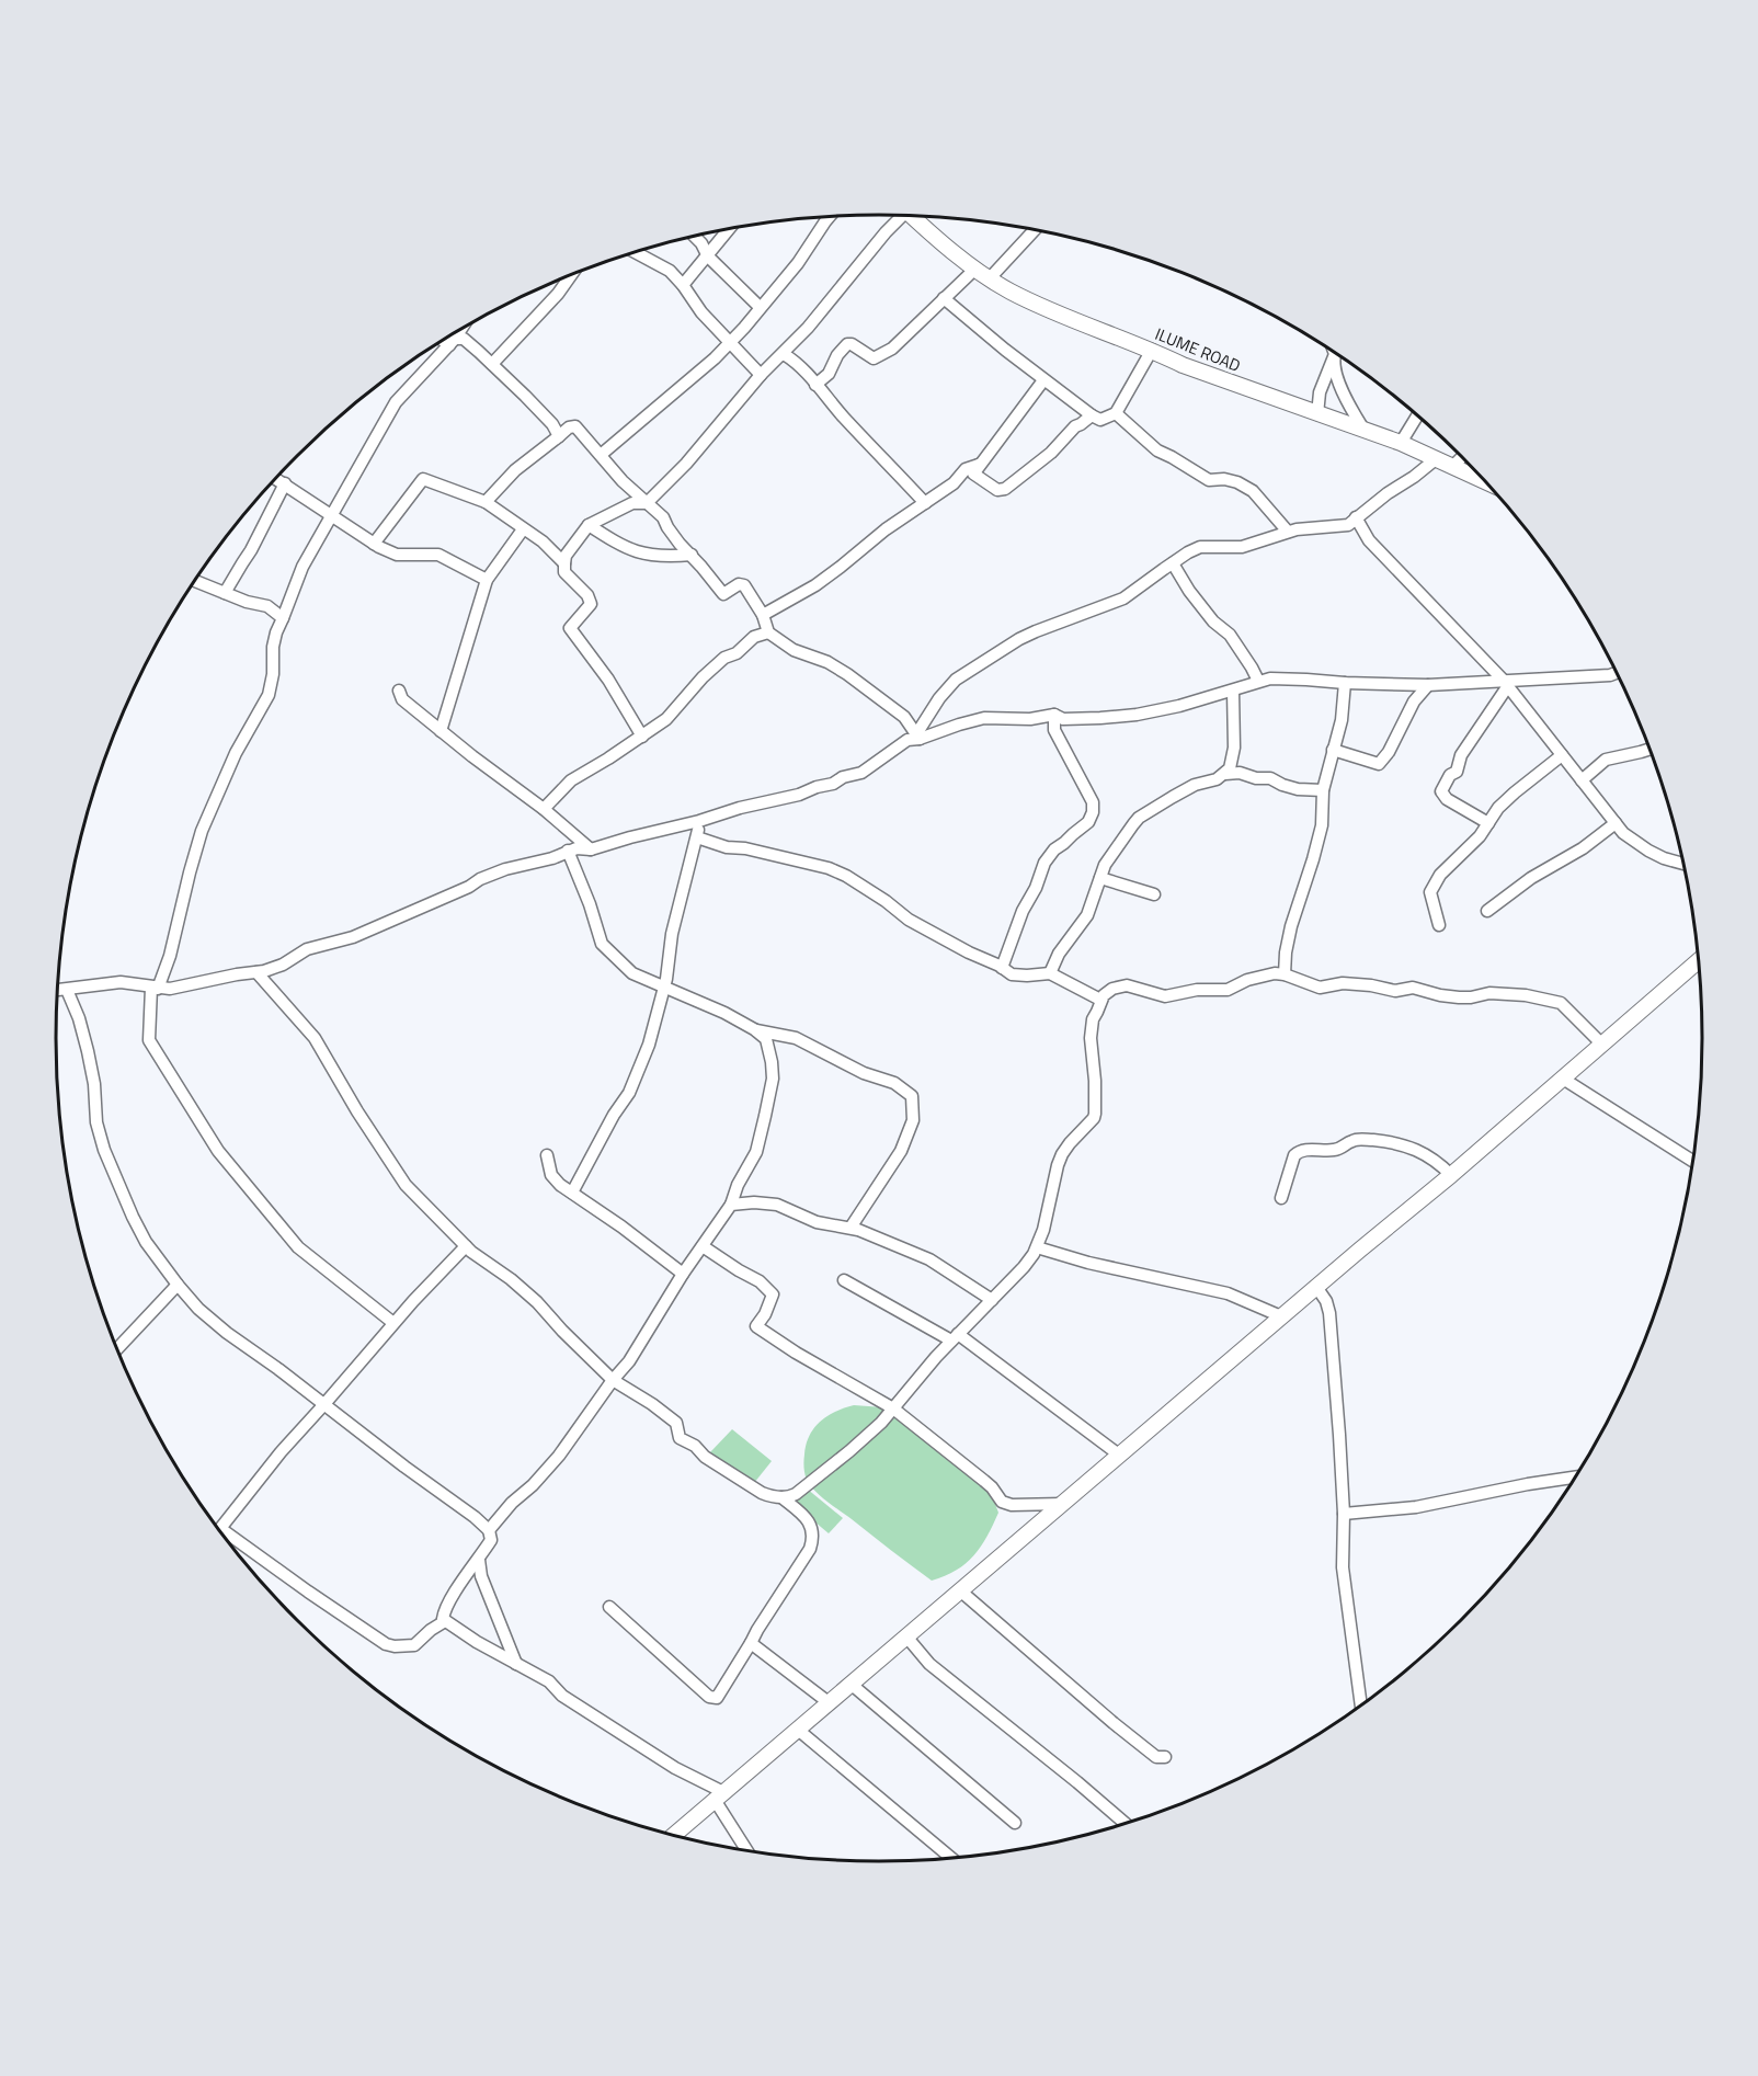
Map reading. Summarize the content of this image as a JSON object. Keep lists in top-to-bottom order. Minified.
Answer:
{"streets":{"street":["ILUME ROAD"]}}
